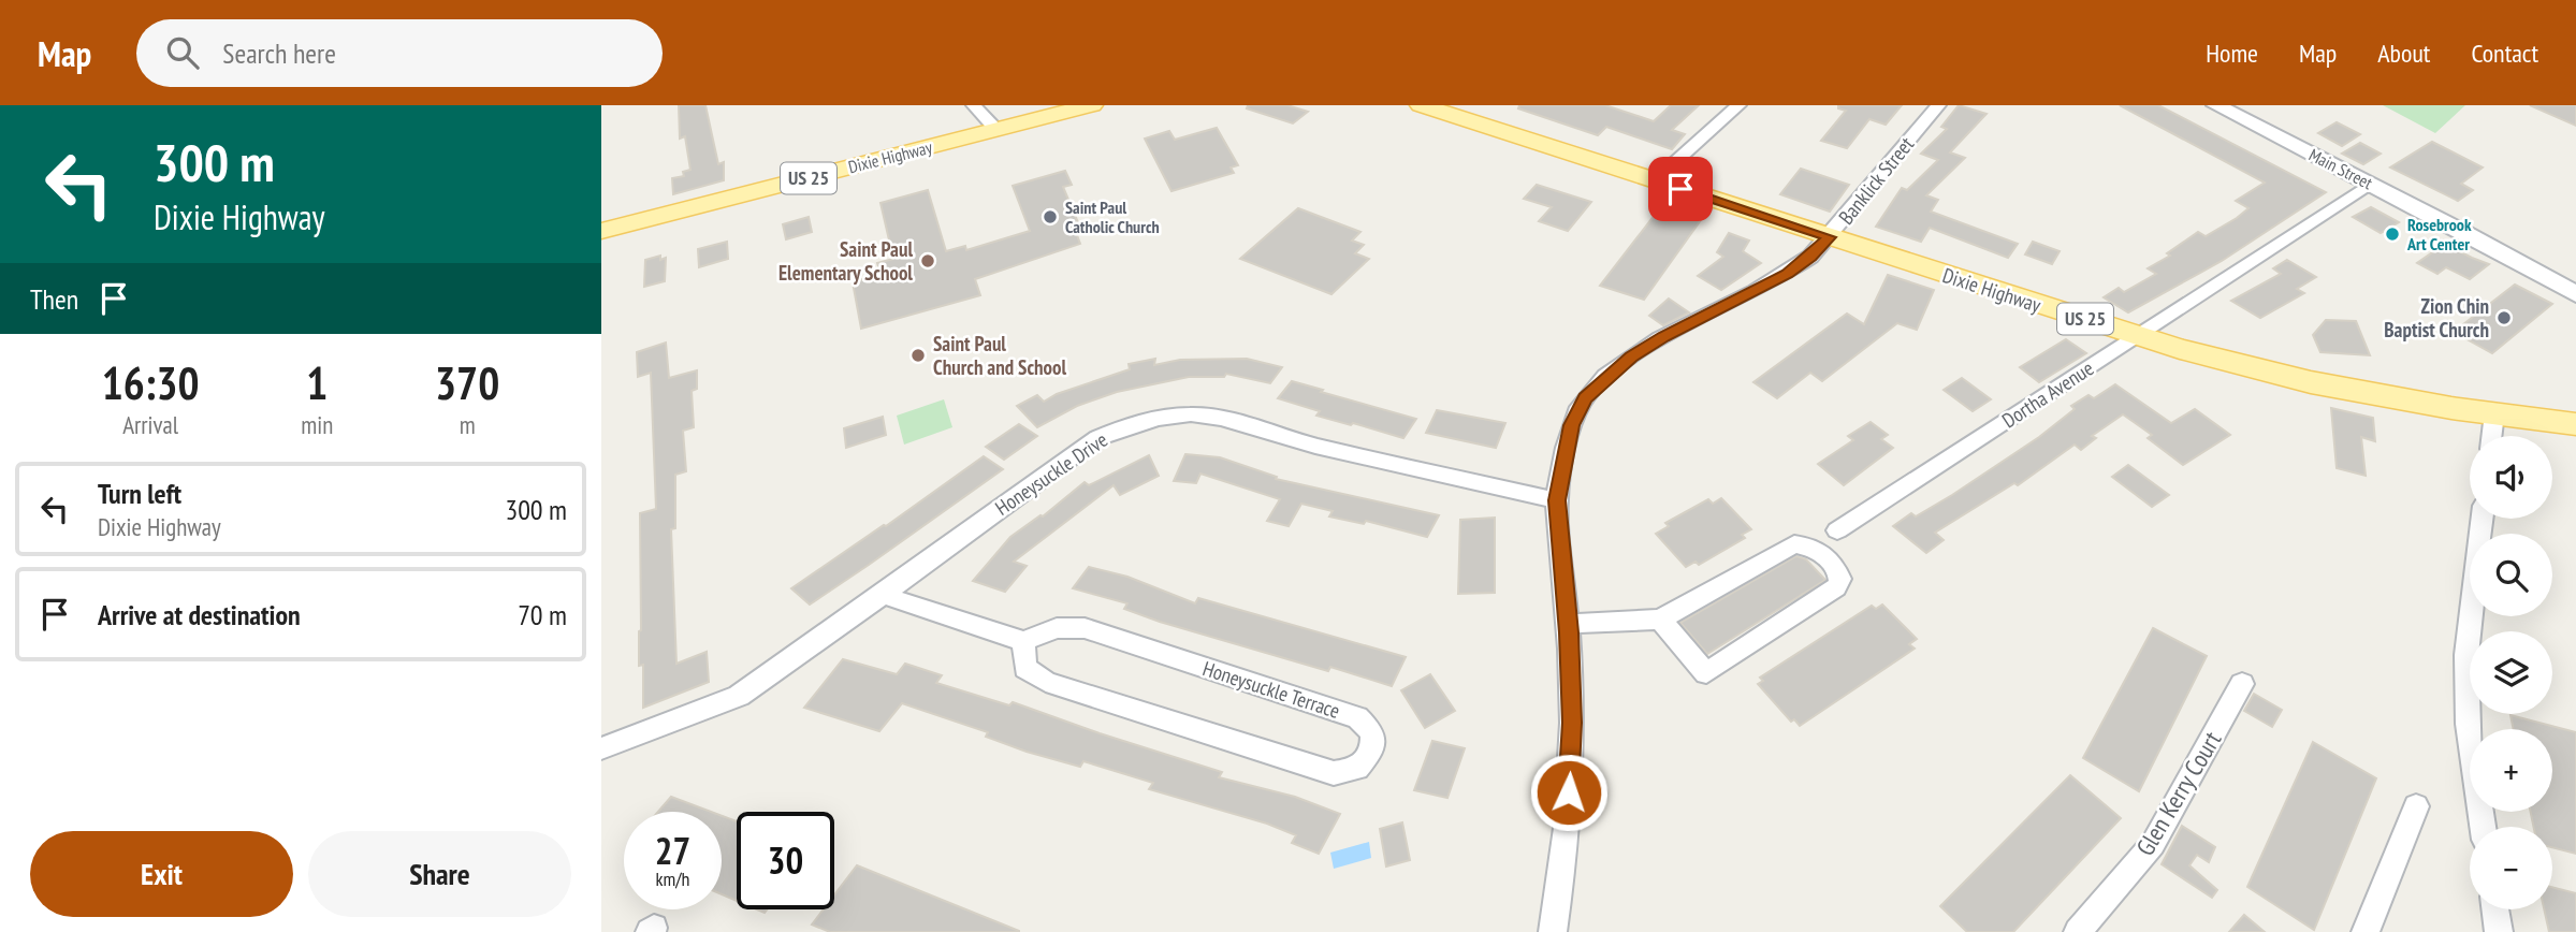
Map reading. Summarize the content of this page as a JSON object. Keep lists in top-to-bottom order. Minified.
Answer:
{"streets":{"main road":["Dixie Highway","US 25"],"street":["Main Street","Banklick Street","Dortha Avenue","Honeysuckle Drive","Honeysuckle Terrace","Glen Kerry Court"]},"crossings":[["Dixie Highway","Banklick Street"],["Dixie Highway","Dortha Avenue"],["Main Street","Dortha Avenue"],["Banklick Street","Honeysuckle Drive"]],"places":["Saint Paul Catholic Church","Rosebrook Art Center","Saint Paul Elementary School","Zion Chin Baptist Church","Saint Paul Church and School"],"page":{"header":"Map","search":"Search here","nav":["Home","Map","About","Contact"],"turn":["300 m","Dixie Highway"],"then":"Then","eta":["16:30","Arrival","1","min","370","m"],"map_buttons":["+","−"],"list":[{"name":"Turn left","note":"Dixie Highway","value":"300 m"},{"name":"Arrive at destination","value":"70 m"}],"speed":"27 km/h","limit":"30","buttons":["Exit","Share"]}}
